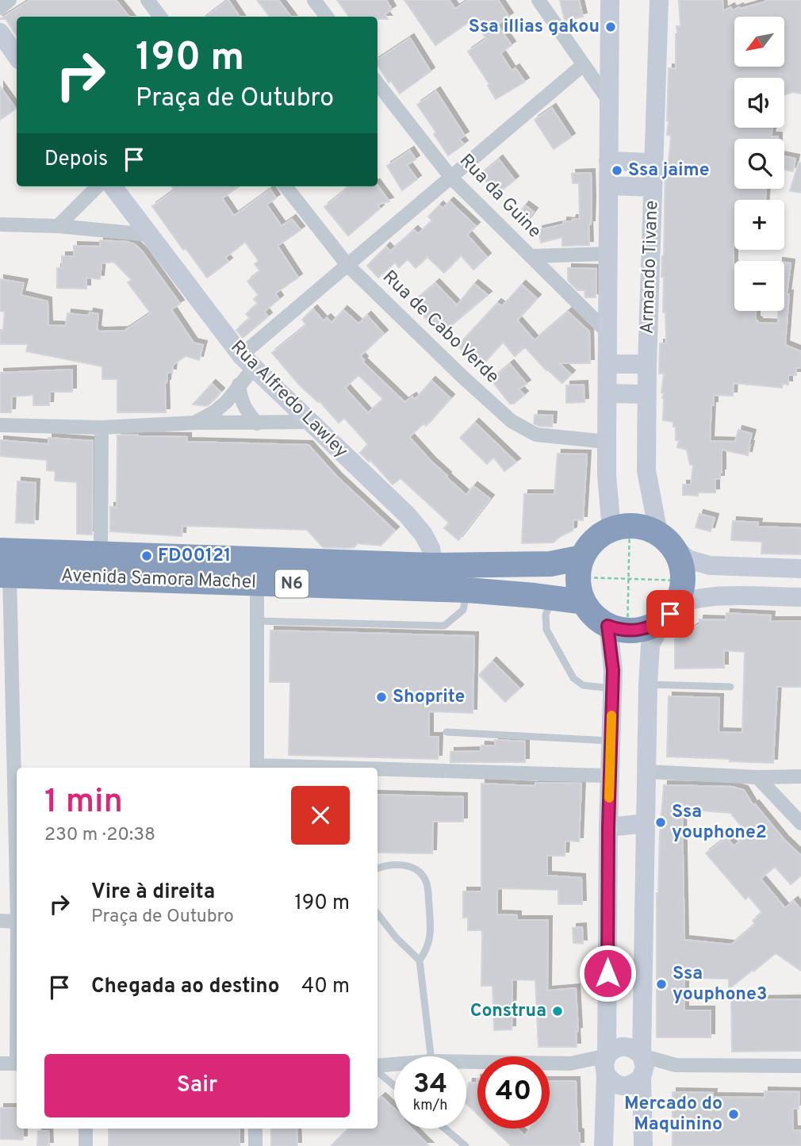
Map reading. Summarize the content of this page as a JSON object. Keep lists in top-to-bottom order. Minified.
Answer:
{"streets":{"highway":["Avenida Samora Machel","N6"],"street":["Rua da Guine","Armando Tivane","Rua de Cabo Verde","Rua Alfredo Lawley"]},"crossings":[["Rua Alfredo Lawley","Avenida Samora Machel"]],"places":["Ssa illias gakou","Ssa jaime","FD00121","Shoprite","Ssa youphone2","Ssa youphone3","Construa","Mercado do Maquinino"],"north":"bottom left","page":{"map_buttons":["+","−"],"turn":["190 m","Praça de Outubro"],"then":"Depois","heading":["1 min","230 m · 20:38"],"list":[{"name":"Vire à direita","note":"Praça de Outubro","value":"190 m"},{"name":"Chegada ao destino","value":"40 m"}],"buttons":"Sair","speed":"34 km/h","limit":"40"}}
